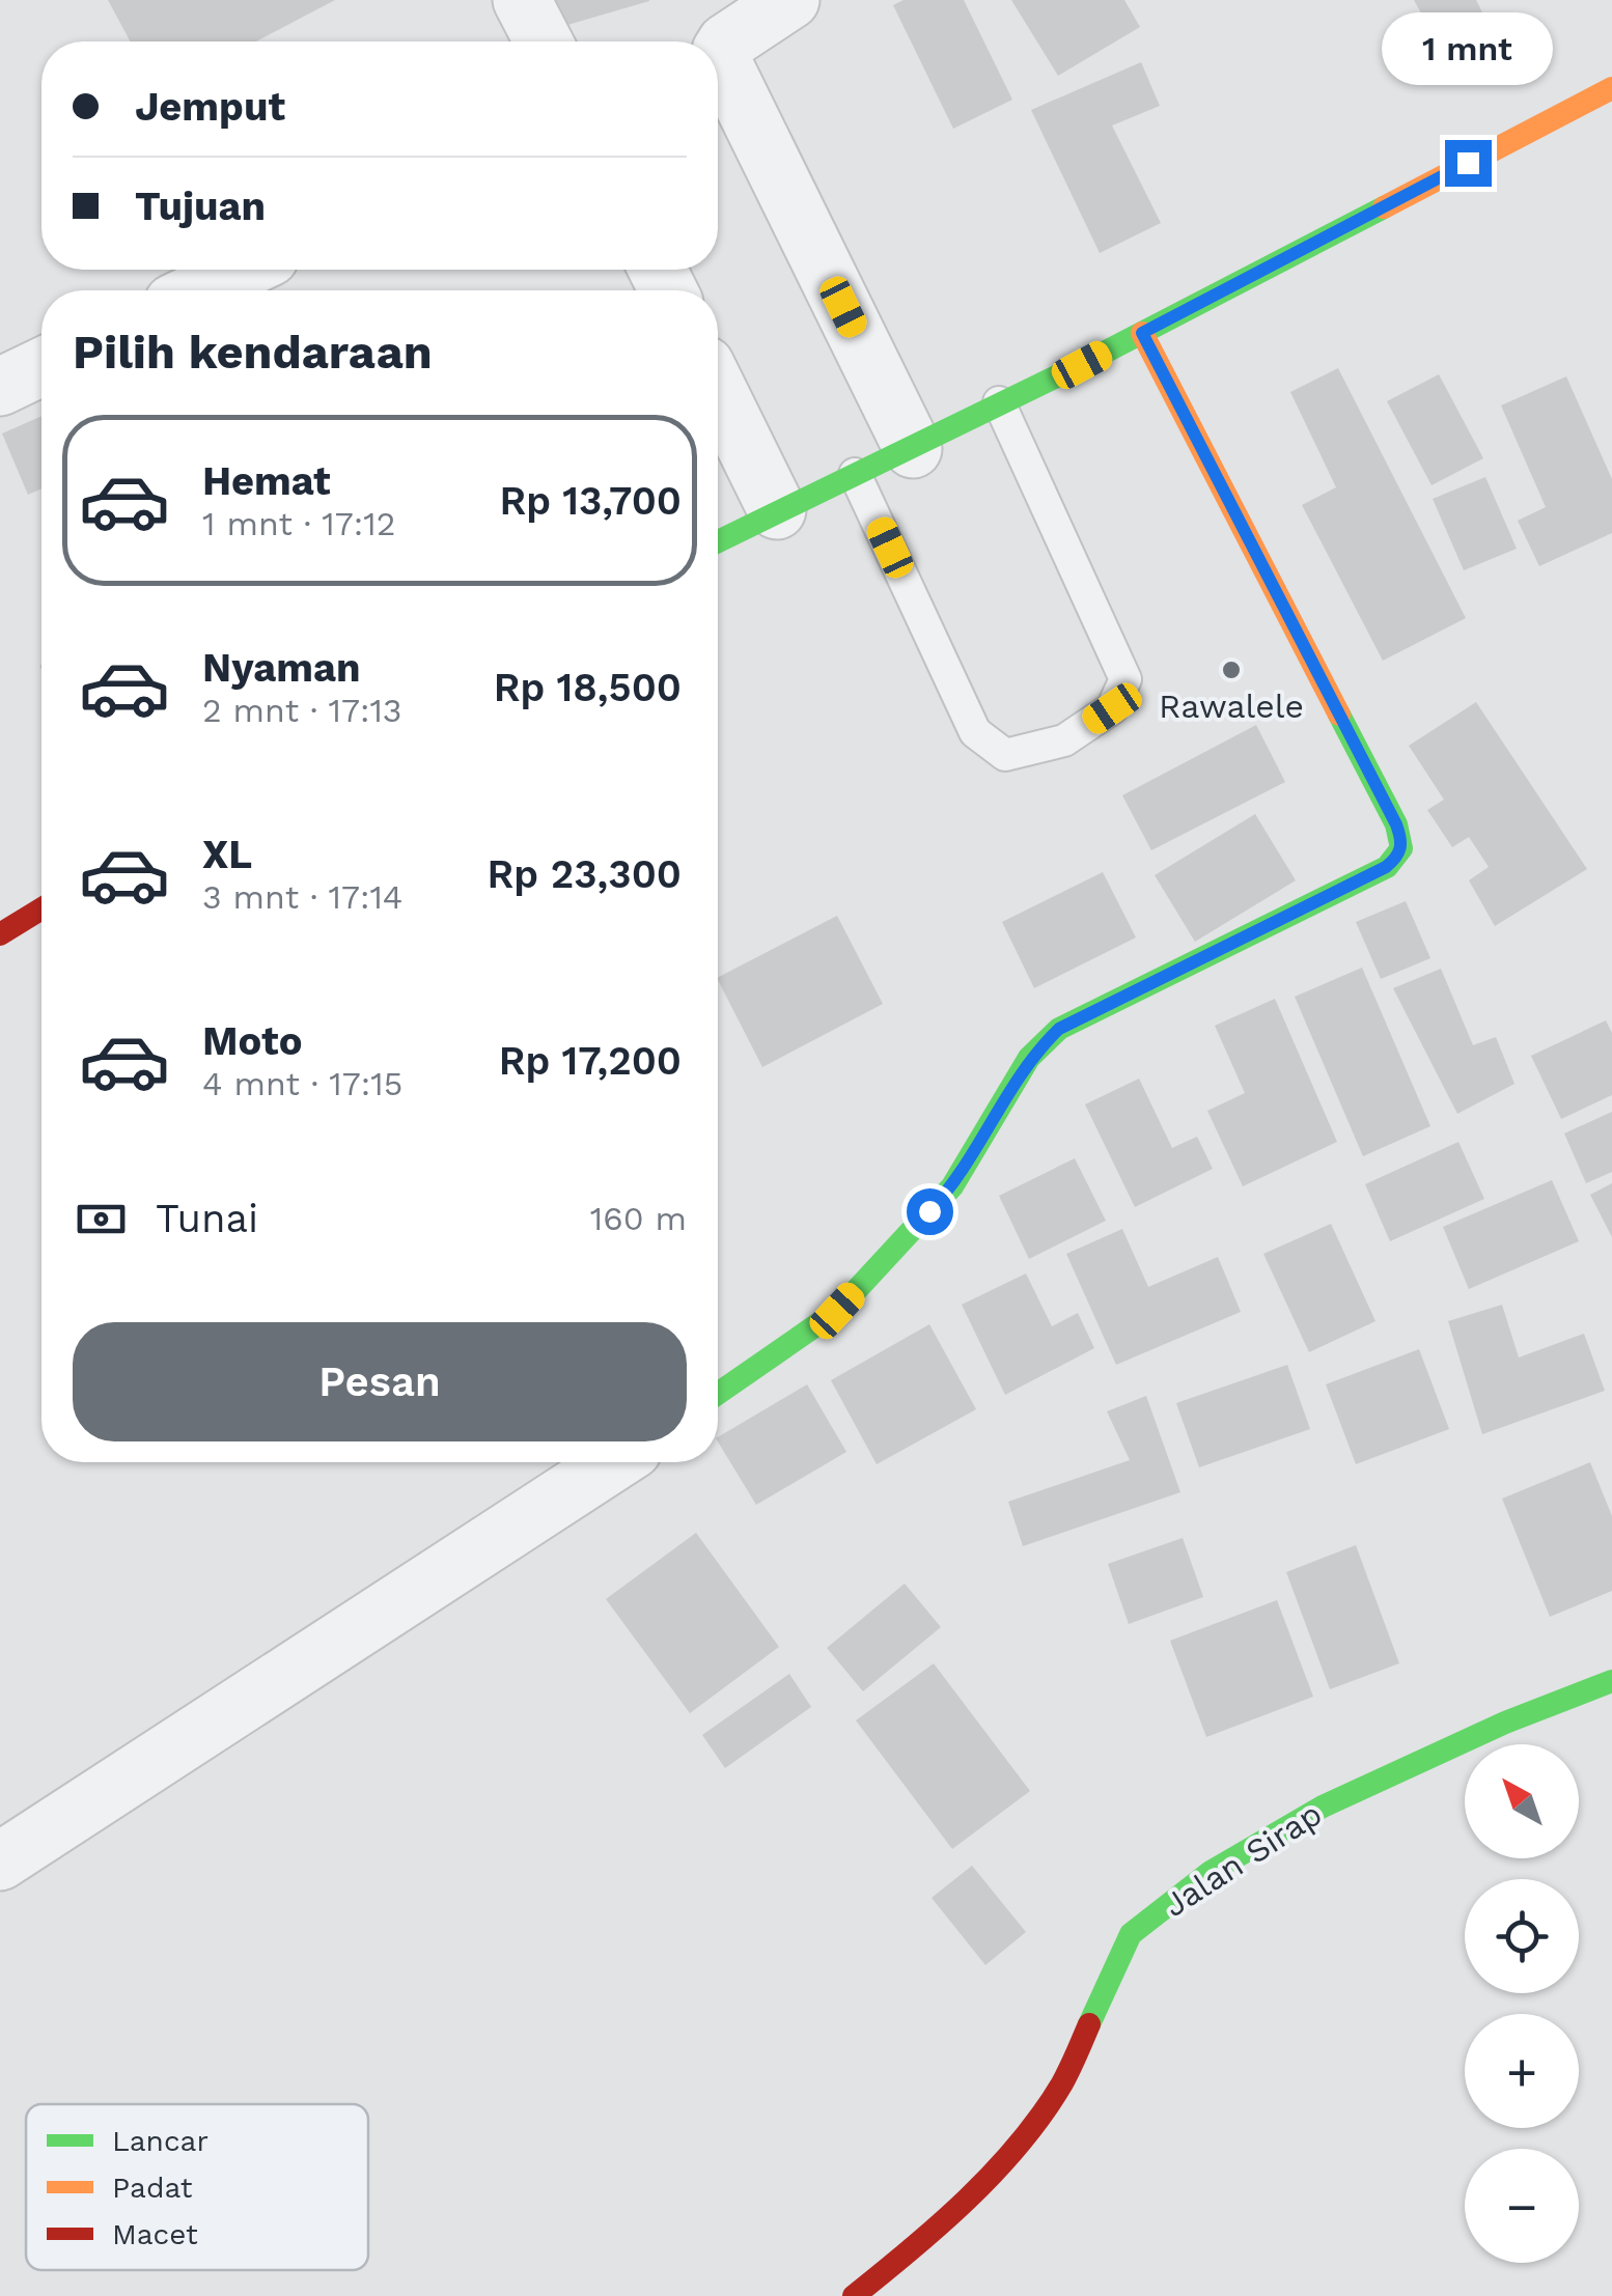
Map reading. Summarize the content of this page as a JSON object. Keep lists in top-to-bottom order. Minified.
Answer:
{"streets":{"street":["Jalan Sirap"]},"places":["Rawalele"],"legend":["Lancar","Padat","Macet"],"north":"top left","page":{"bubble":"1 mnt","banner":["Jemput","Tujuan"],"heading":"Pilih kendaraan","list":[{"name":"Hemat","note":"1 mnt · 17:12","value":"Rp 13,700"},{"name":"Nyaman","note":"2 mnt · 17:13","value":"Rp 18,500"},{"name":"XL","note":"3 mnt · 17:14","value":"Rp 23,300"},{"name":"Moto","note":"4 mnt · 17:15","value":"Rp 17,200"}],"pay":["Tunai","160 m"],"buttons":"Pesan","map_buttons":["+","−"]}}
